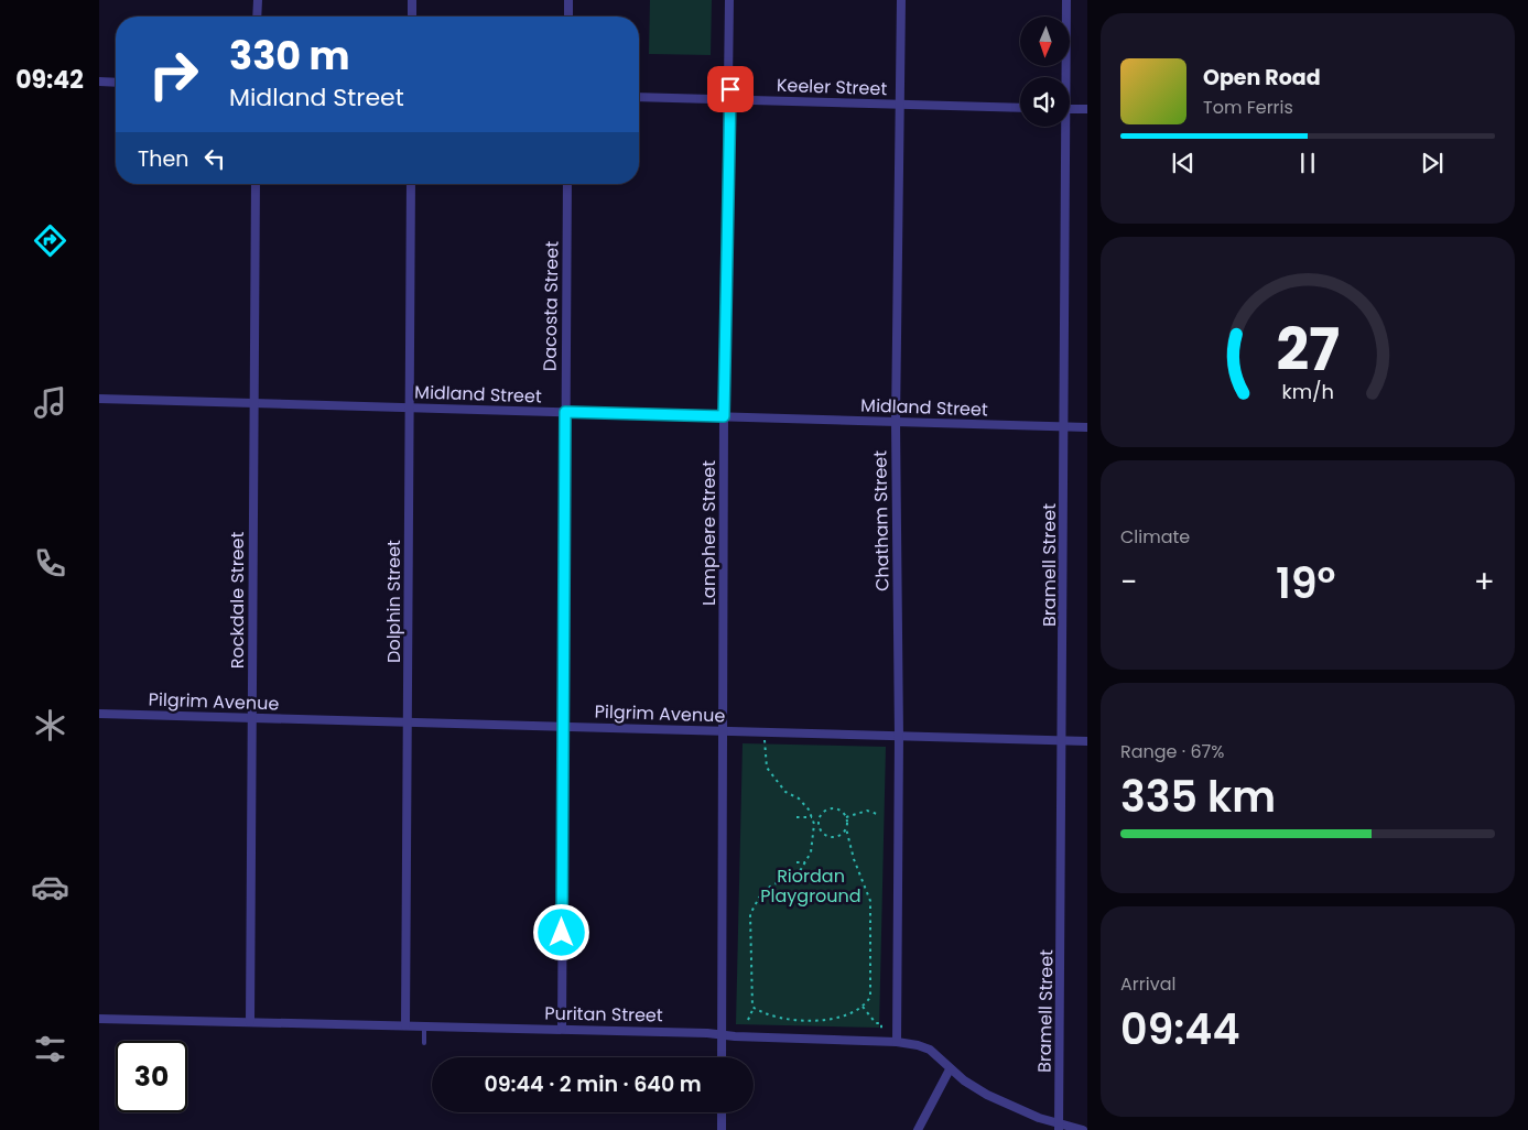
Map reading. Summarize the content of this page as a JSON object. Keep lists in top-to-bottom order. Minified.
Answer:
{"streets":{"street":["Keeler Street","Dacosta Street","Midland Street","Chatham Street","Lamphere Street","Bramell Street","Rockdale Street","Dolphin Street","Pilgrim Avenue","Puritan Street"]},"crossings":[["Keeler Street","Chatham Street"],["Keeler Street","Lamphere Street"],["Dacosta Street","Midland Street"],["Dacosta Street","Pilgrim Avenue"],["Dacosta Street","Puritan Street"],["Midland Street","Chatham Street"],["Midland Street","Lamphere Street"],["Midland Street","Bramell Street"],["Midland Street","Rockdale Street"],["Midland Street","Dolphin Street"],["Chatham Street","Pilgrim Avenue"],["Chatham Street","Puritan Street"],["Lamphere Street","Pilgrim Avenue"],["Lamphere Street","Puritan Street"],["Bramell Street","Pilgrim Avenue"],["Bramell Street","Puritan Street"],["Rockdale Street","Pilgrim Avenue"],["Rockdale Street","Puritan Street"],["Dolphin Street","Pilgrim Avenue"],["Dolphin Street","Puritan Street"]],"parks":["Riordan Playground"],"north":"bottom","page":{"tabs":"09:42","turn":["330 m","Midland Street"],"song":["Open Road","Tom Ferris"],"then":"Then","tile":["Climate",["Range · 67%","335 km"],["Arrival","09:44"]],"heat":["−","19°","+"],"limit":"30","trip":"09:44 · 2 min · 640 m","gauge":["27","km/h"]}}
